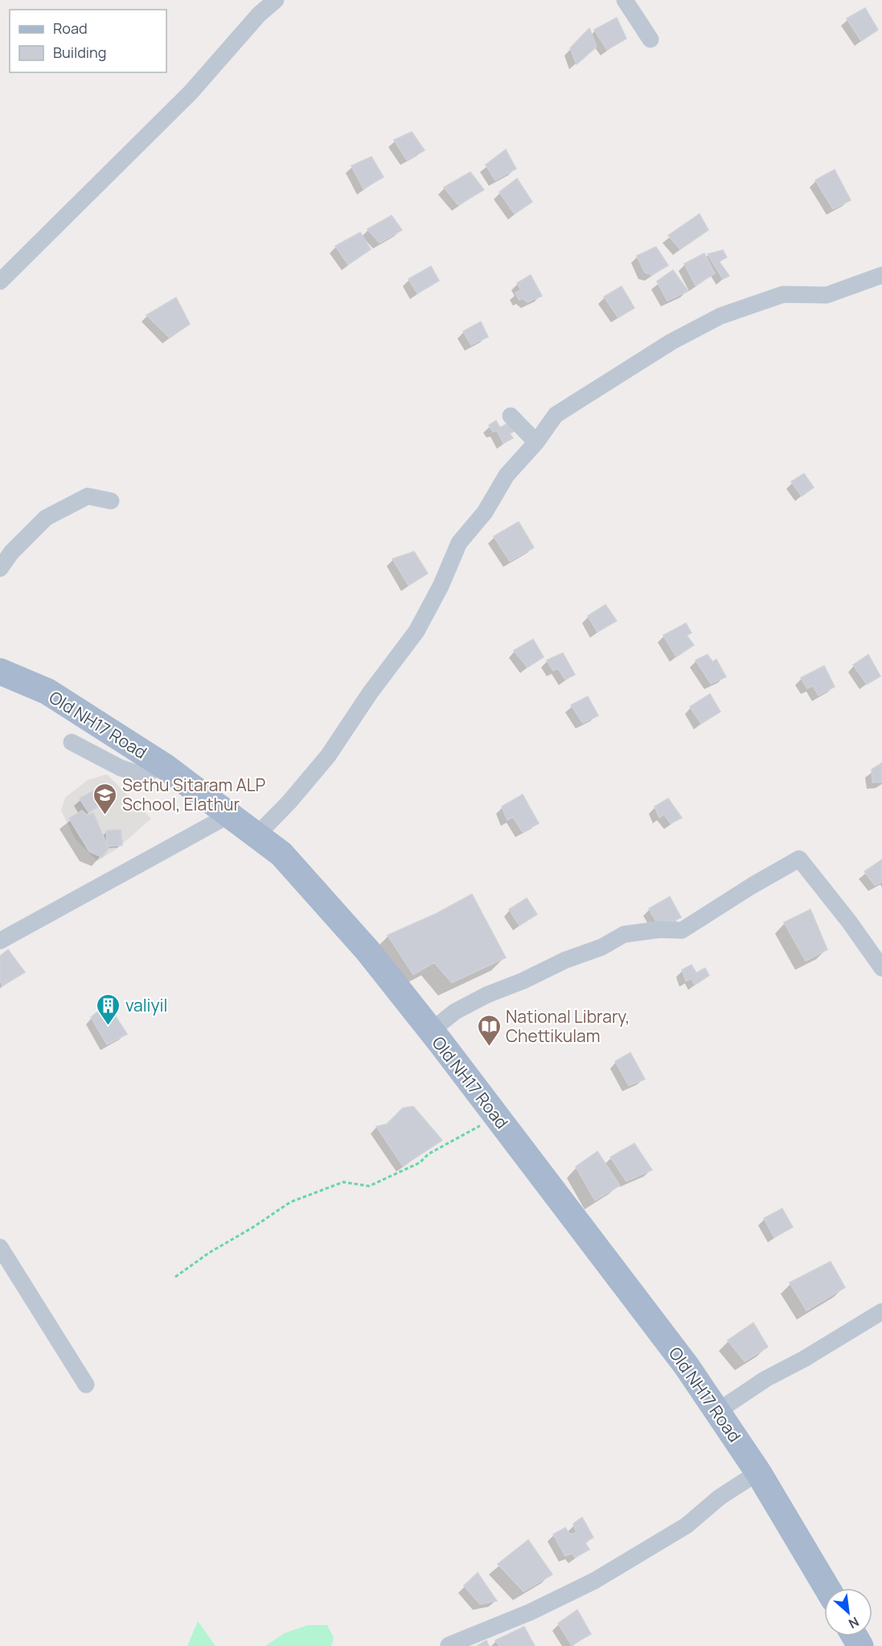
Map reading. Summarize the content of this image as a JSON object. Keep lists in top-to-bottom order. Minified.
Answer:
{"streets":{"main road":["Old NH17 Road"]},"places":{"school or university":["Sethu Sitaram ALP School, Elathur"],"building":["valiyil"],"library":["National Library, Chettikulam"]},"legend":["Road","Building"],"north":"bottom right"}
